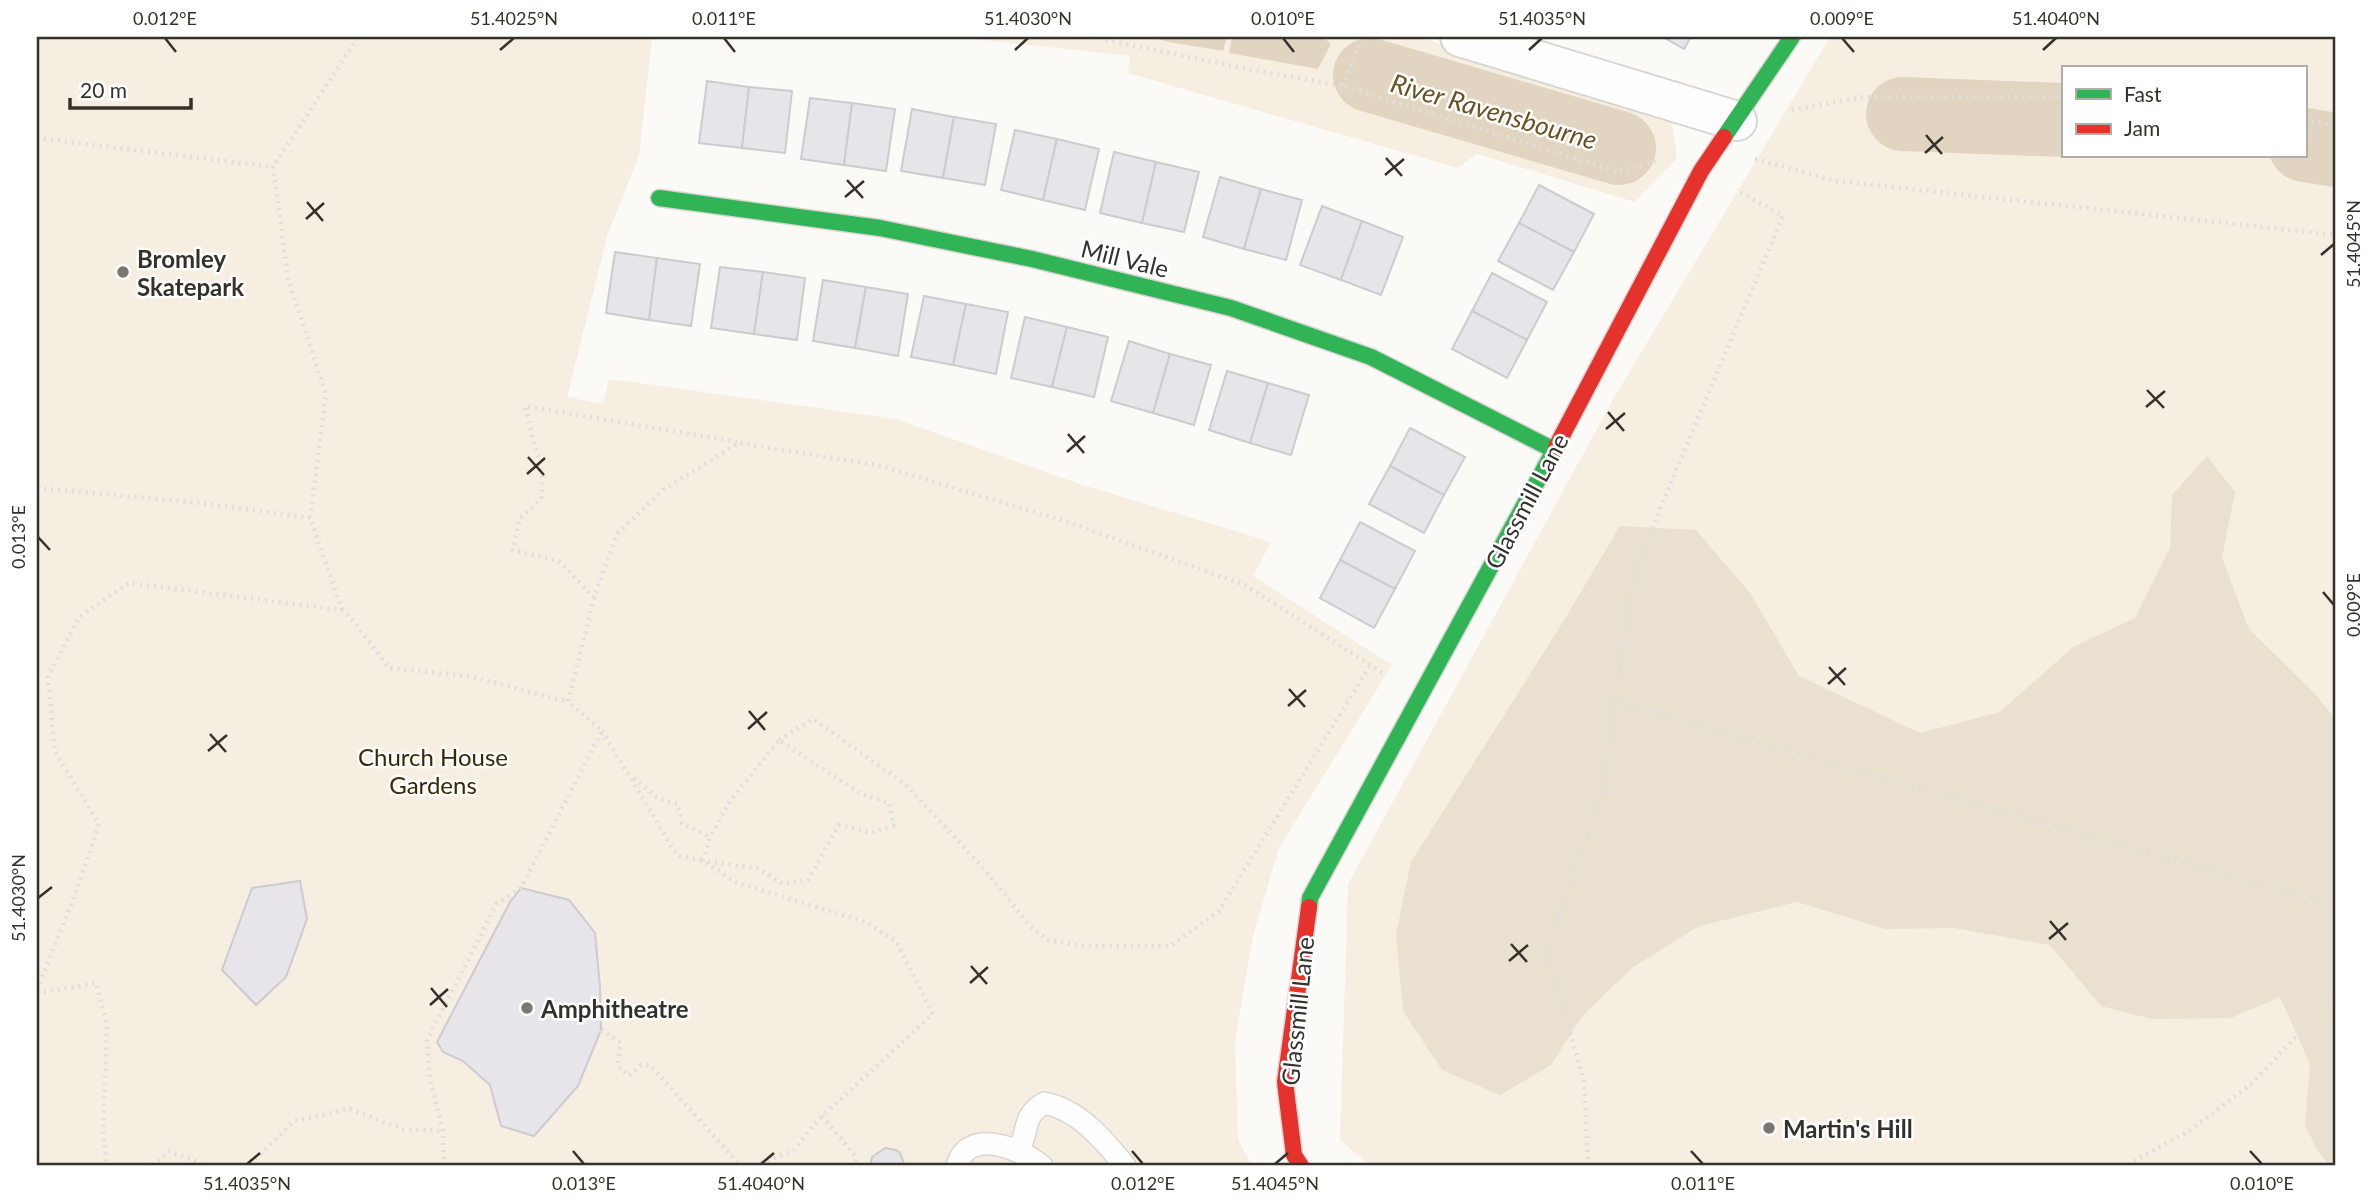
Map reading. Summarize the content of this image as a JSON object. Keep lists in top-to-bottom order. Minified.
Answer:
{"streets":{"street":["Mill Vale","Glassmill Lane"]},"crossings":[["Mill Vale","Glassmill Lane"]],"water":["River Ravensbourne"],"parks":["Church House Gardens"],"places":["Bromley Skatepark","Amphitheatre","Martin's Hill"],"legend":["Fast","Jam"],"scale_bar":"20 m","coordinates":["0.012°E","51.4025°N","0.011°E","51.4030°N","0.010°E","51.4035°N","0.009°E","51.4040°N","51.4045°N","0.013°E"]}
